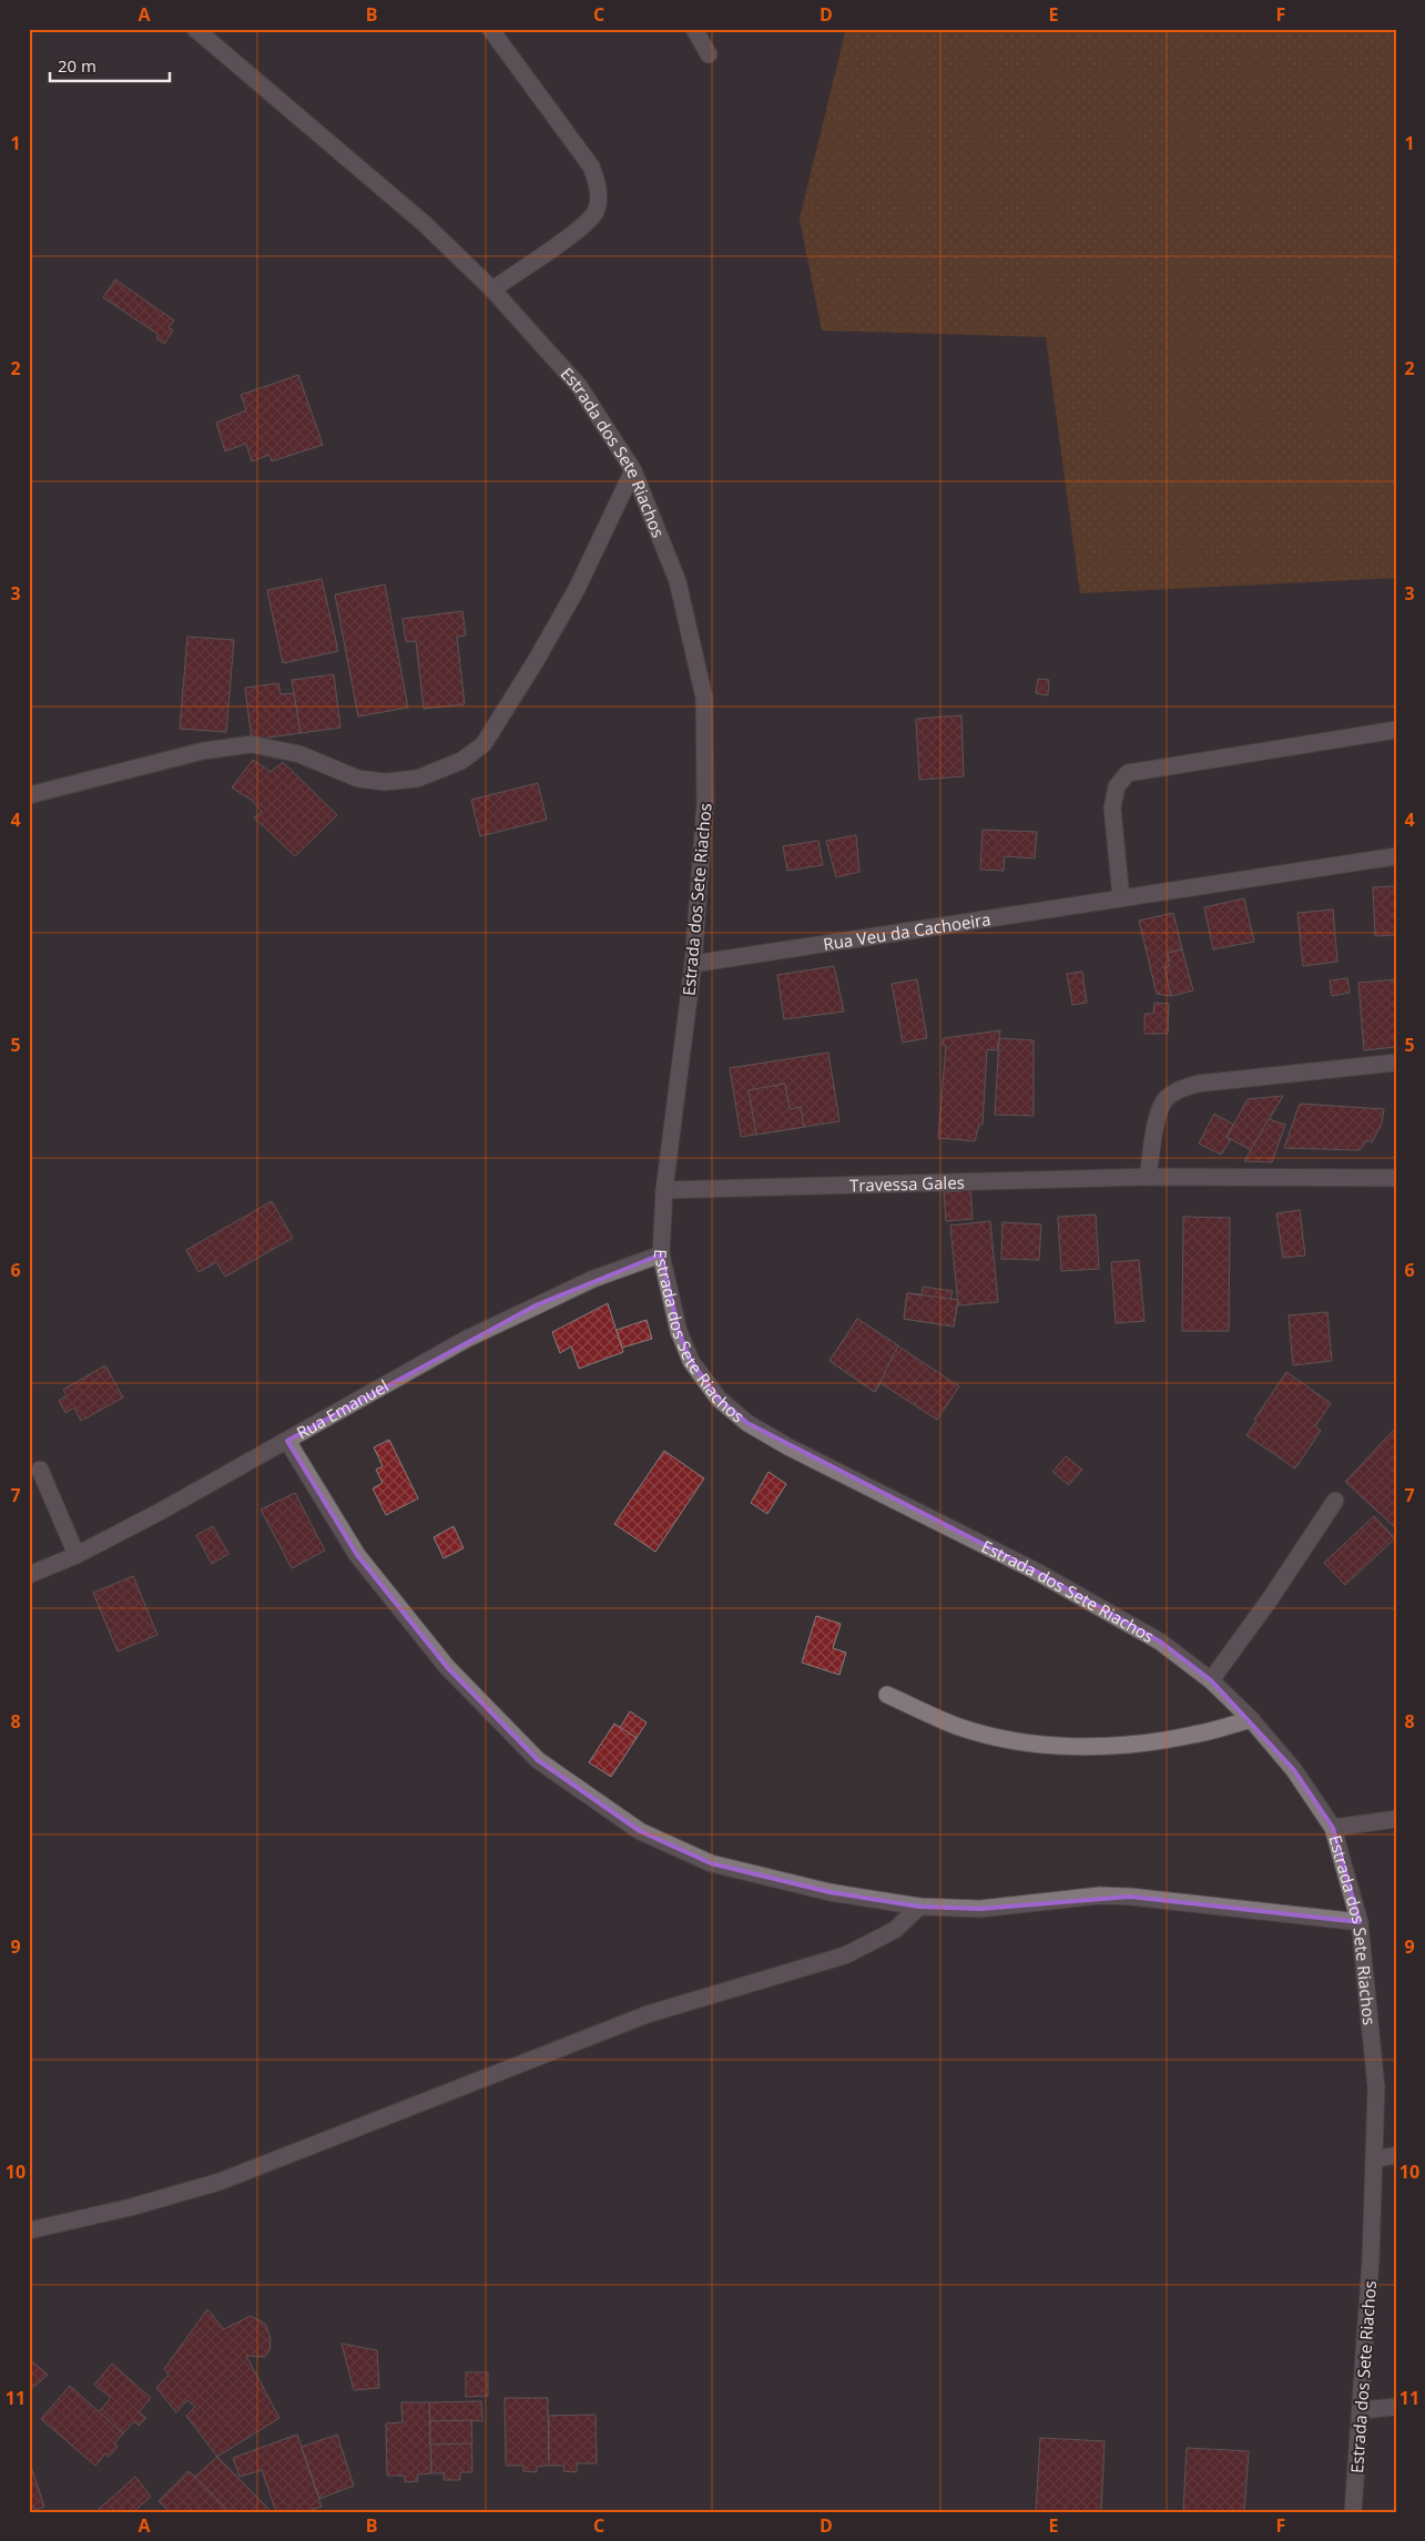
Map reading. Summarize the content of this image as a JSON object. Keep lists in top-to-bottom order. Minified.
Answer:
{"streets":{"street":["Estrada dos Sete Riachos","Rua Veu da Cachoeira","Travessa Gales","Rua Emanuel"]},"crossings":[["Estrada dos Sete Riachos","Rua Veu da Cachoeira"],["Estrada dos Sete Riachos","Travessa Gales"],["Estrada dos Sete Riachos","Rua Emanuel"]],"scale_bar":"20 m","grid":{"columns":["A","B","C","D","E","F"],"rows":["1","2","3","4","5","6","7","8","9","10","11"]}}
